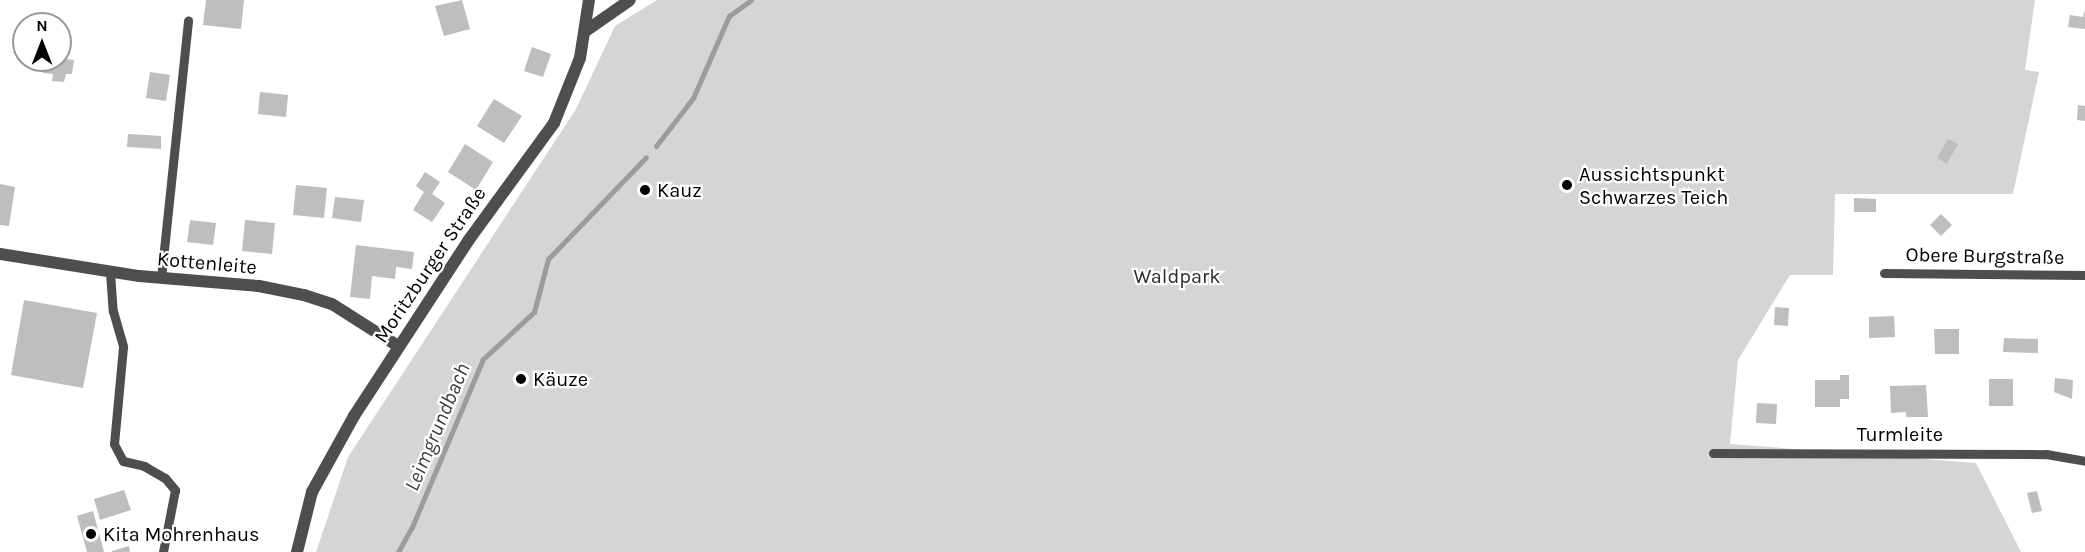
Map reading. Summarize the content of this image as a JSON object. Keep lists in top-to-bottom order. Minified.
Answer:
{"streets":{"street":["Kottenleite","Moritzburger Straße"],"lane":["Obere Burgstraße","Turmleite"]},"crossings":[["Kottenleite","Moritzburger Straße"]],"water":["Leimgrundbach"],"parks":["Waldpark"],"places":["Aussichtspunkt Schwarzes Teich","Kauz","Käuze","Kita Mohrenhaus"],"north":"top"}
